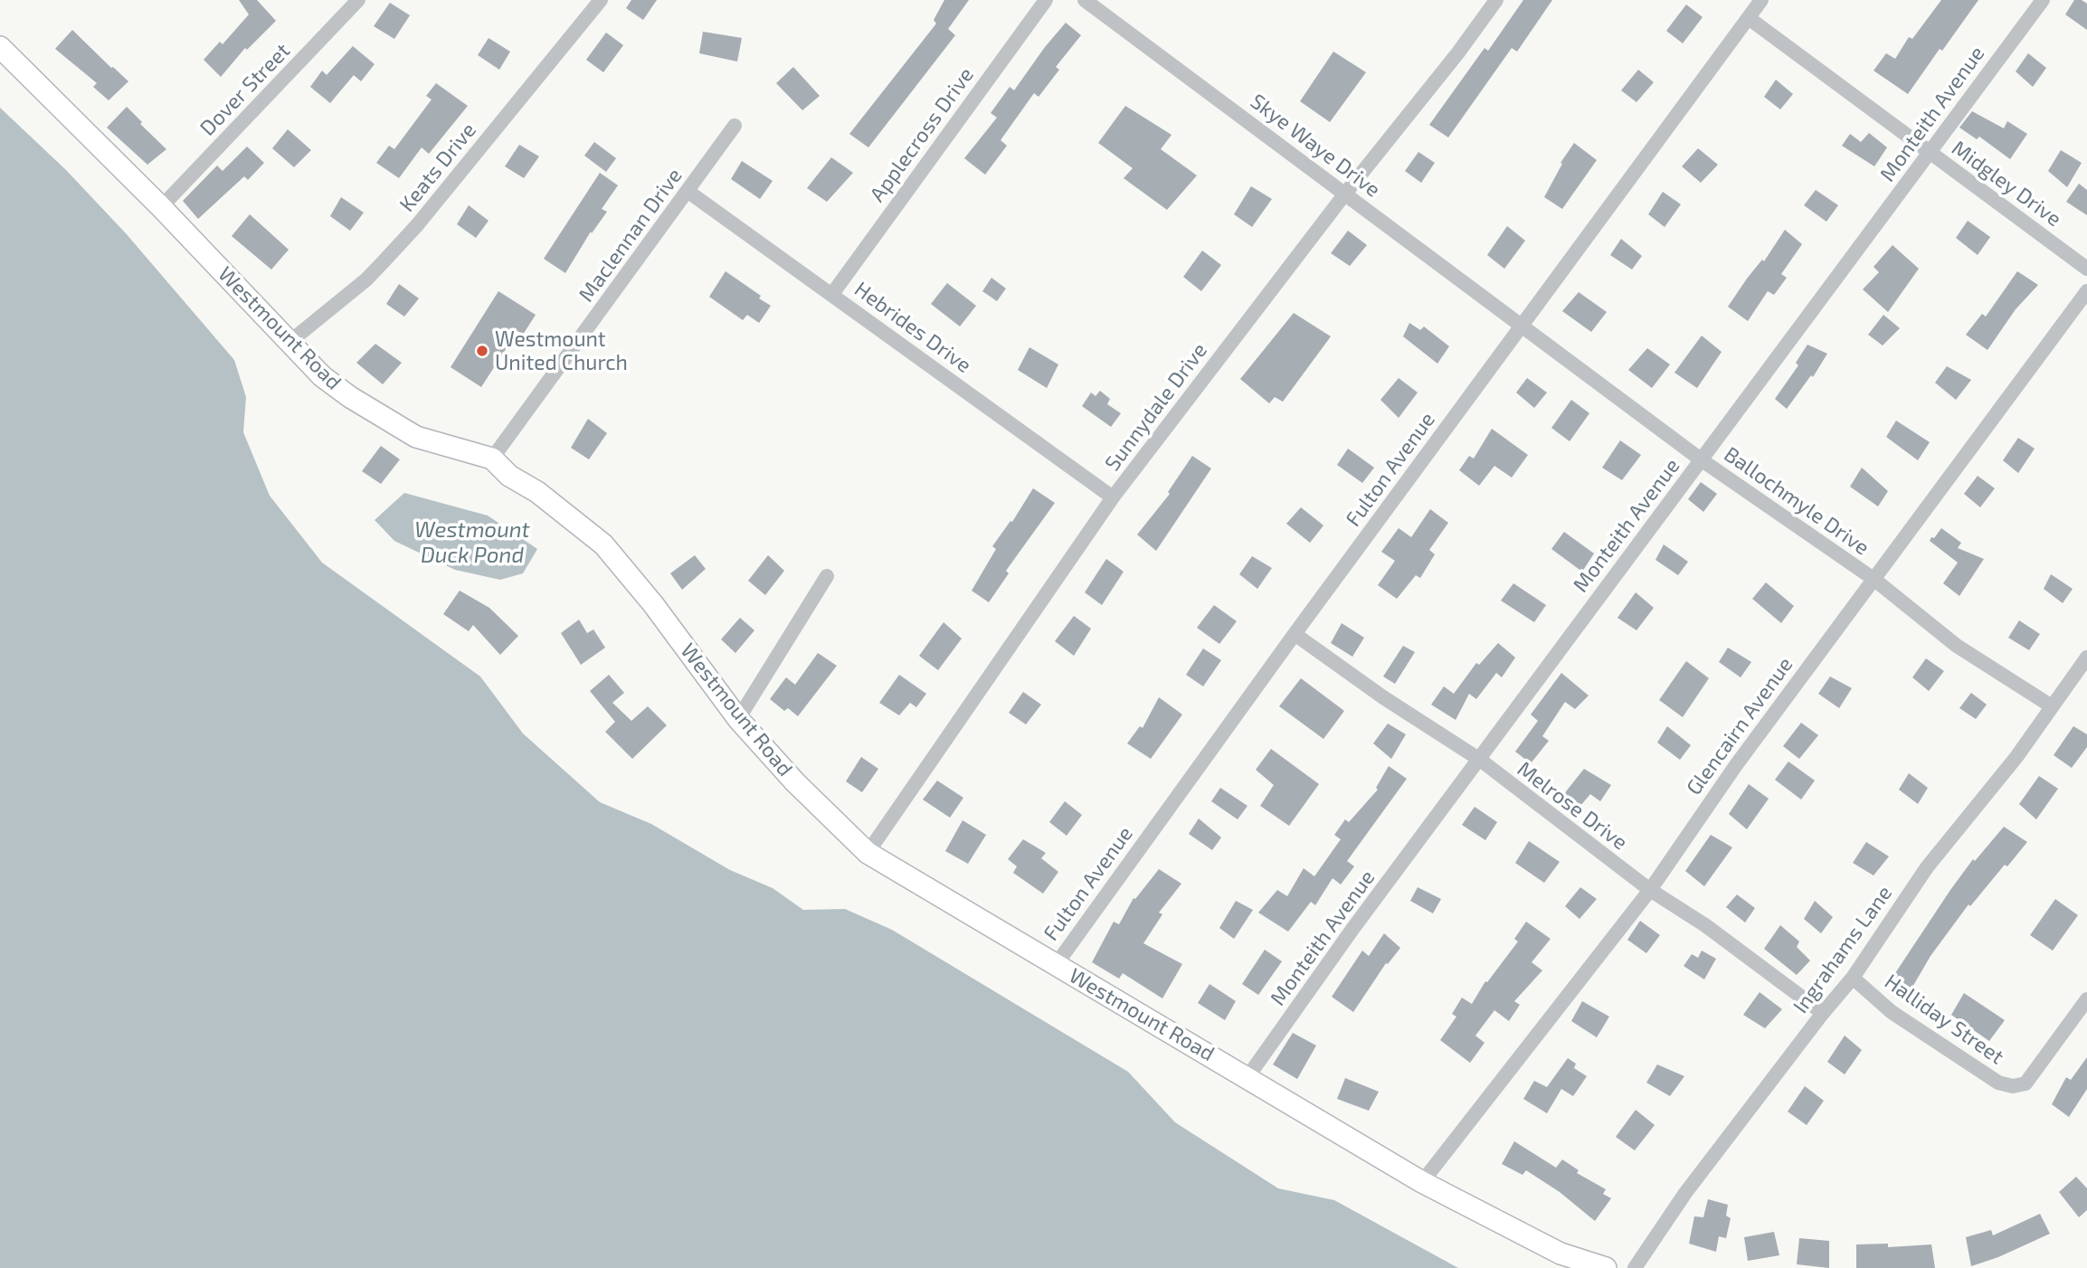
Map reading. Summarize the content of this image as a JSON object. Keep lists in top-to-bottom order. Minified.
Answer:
{"streets":{"main road":["Westmount Road"],"street":["Dover Street","Monteith Avenue","Applecross Drive","Skye Waye Drive","Keats Drive","Midgley Drive","Maclennan Drive","Hebrides Drive","Sunnydale Drive","Fulton Avenue","Ballochmyle Drive","Glencairn Avenue","Melrose Drive","Ingrahams Lane","Halliday Street"]},"crossings":[["Dover Street","Westmount Road"],["Monteith Avenue","Midgley Drive"],["Monteith Avenue","Westmount Road"],["Monteith Avenue","Ballochmyle Drive"],["Monteith Avenue","Melrose Drive"],["Applecross Drive","Hebrides Drive"],["Skye Waye Drive","Sunnydale Drive"],["Skye Waye Drive","Fulton Avenue"],["Skye Waye Drive","Ballochmyle Drive"],["Keats Drive","Westmount Road"],["Midgley Drive","Fulton Avenue"],["Maclennan Drive","Hebrides Drive"],["Maclennan Drive","Westmount Road"],["Hebrides Drive","Sunnydale Drive"],["Westmount Road","Sunnydale Drive"],["Westmount Road","Fulton Avenue"],["Westmount Road","Glencairn Avenue"],["Fulton Avenue","Ballochmyle Drive"],["Fulton Avenue","Melrose Drive"],["Ballochmyle Drive","Glencairn Avenue"],["Ballochmyle Drive","Ingrahams Lane"],["Glencairn Avenue","Melrose Drive"],["Melrose Drive","Ingrahams Lane"],["Ingrahams Lane","Halliday Street"]],"water":["Westmount Duck Pond"],"places":["Westmount United Church"]}
